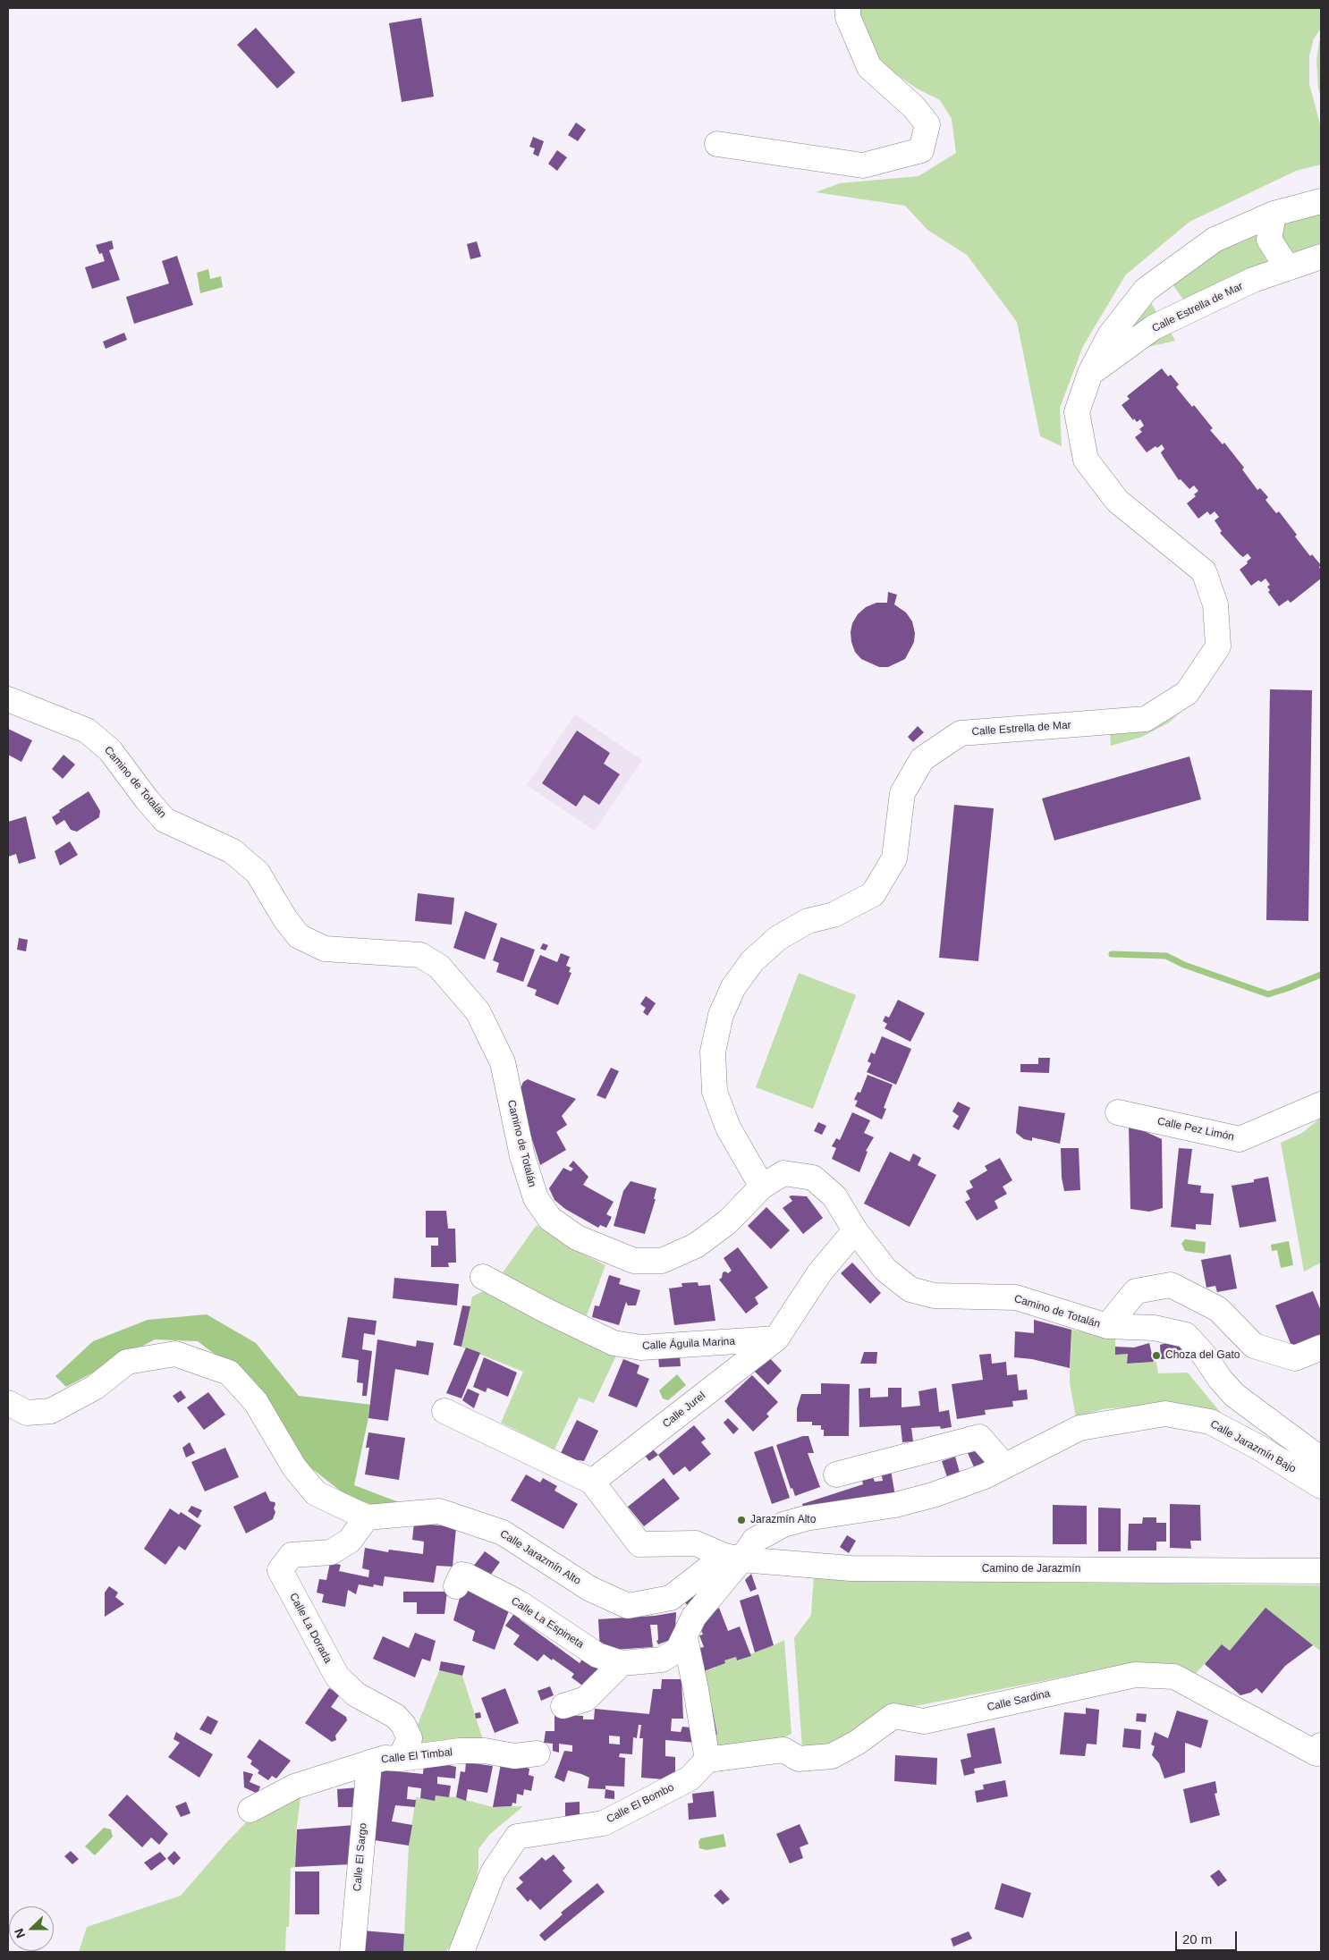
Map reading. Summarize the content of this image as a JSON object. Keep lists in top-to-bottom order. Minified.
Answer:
{"streets":{"street":["Calle Estrella de Mar","Camino de Totalán","Calle Pez Limón","Calle Águila Marina","Calle Jurel","Calle Jarazmín Bajo","Calle Jarazmín Alto","Camino de Jarazmín","Calle La Espineta","Calle La Dorada","Calle Sardina","Calle El Timbal","Calle El Bombo","Calle El Sargo"]},"crossings":[["Calle Estrella de Mar","Camino de Totalán"],["Calle Águila Marina","Calle Jurel"],["Calle Jarazmín Bajo","Calle Jarazmín Alto"],["Calle Jarazmín Bajo","Camino de Jarazmín"],["Calle Jarazmín Alto","Camino de Jarazmín"],["Calle Jarazmín Alto","Calle La Dorada"],["Calle La Dorada","Calle El Timbal"],["Calle Sardina","Calle El Bombo"],["Calle El Timbal","Calle El Sargo"]],"places":["Choza del Gato","Jarazmín Alto"],"scale_bar":"20 m","north":"left"}
